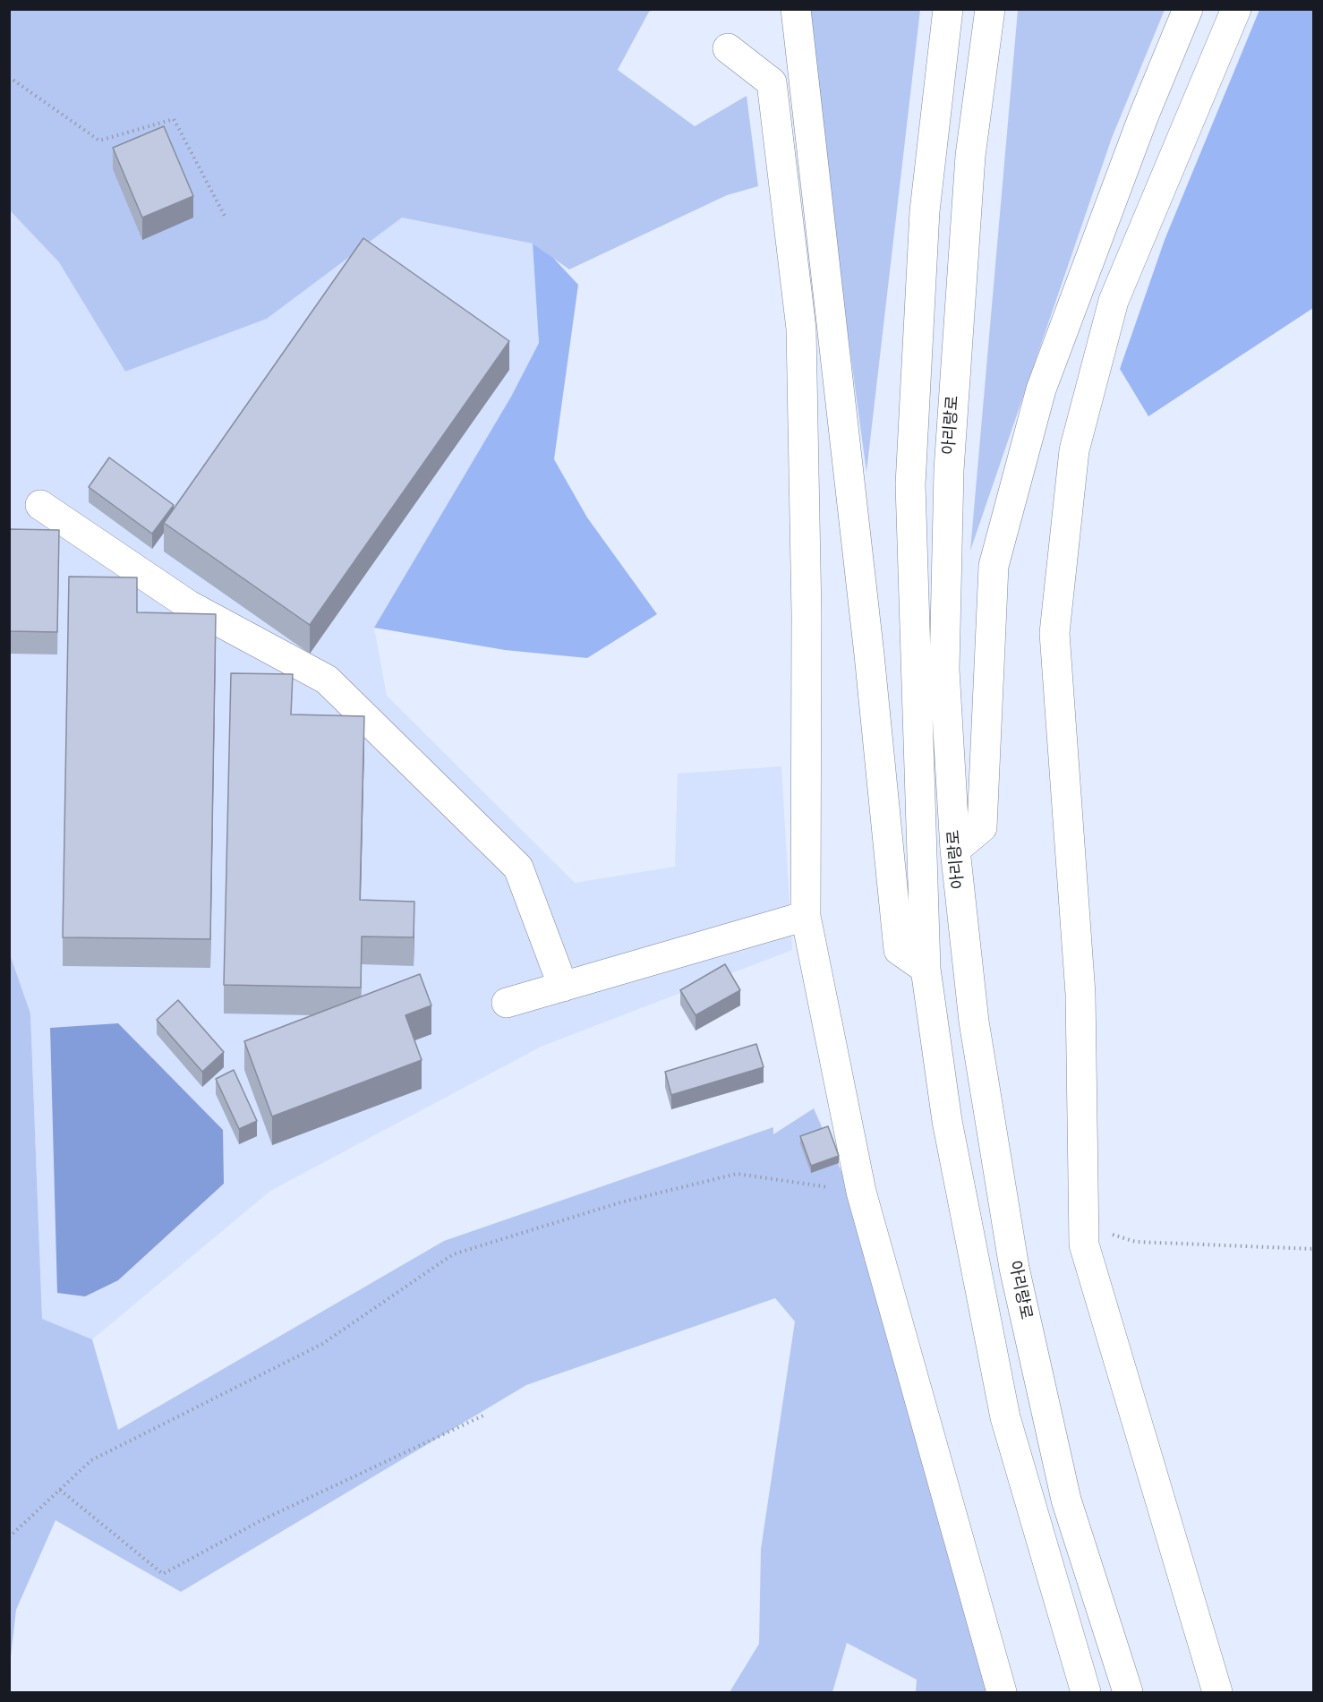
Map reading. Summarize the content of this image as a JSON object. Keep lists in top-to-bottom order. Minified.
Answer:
{"streets":{"main road":["아리랑로"]}}
